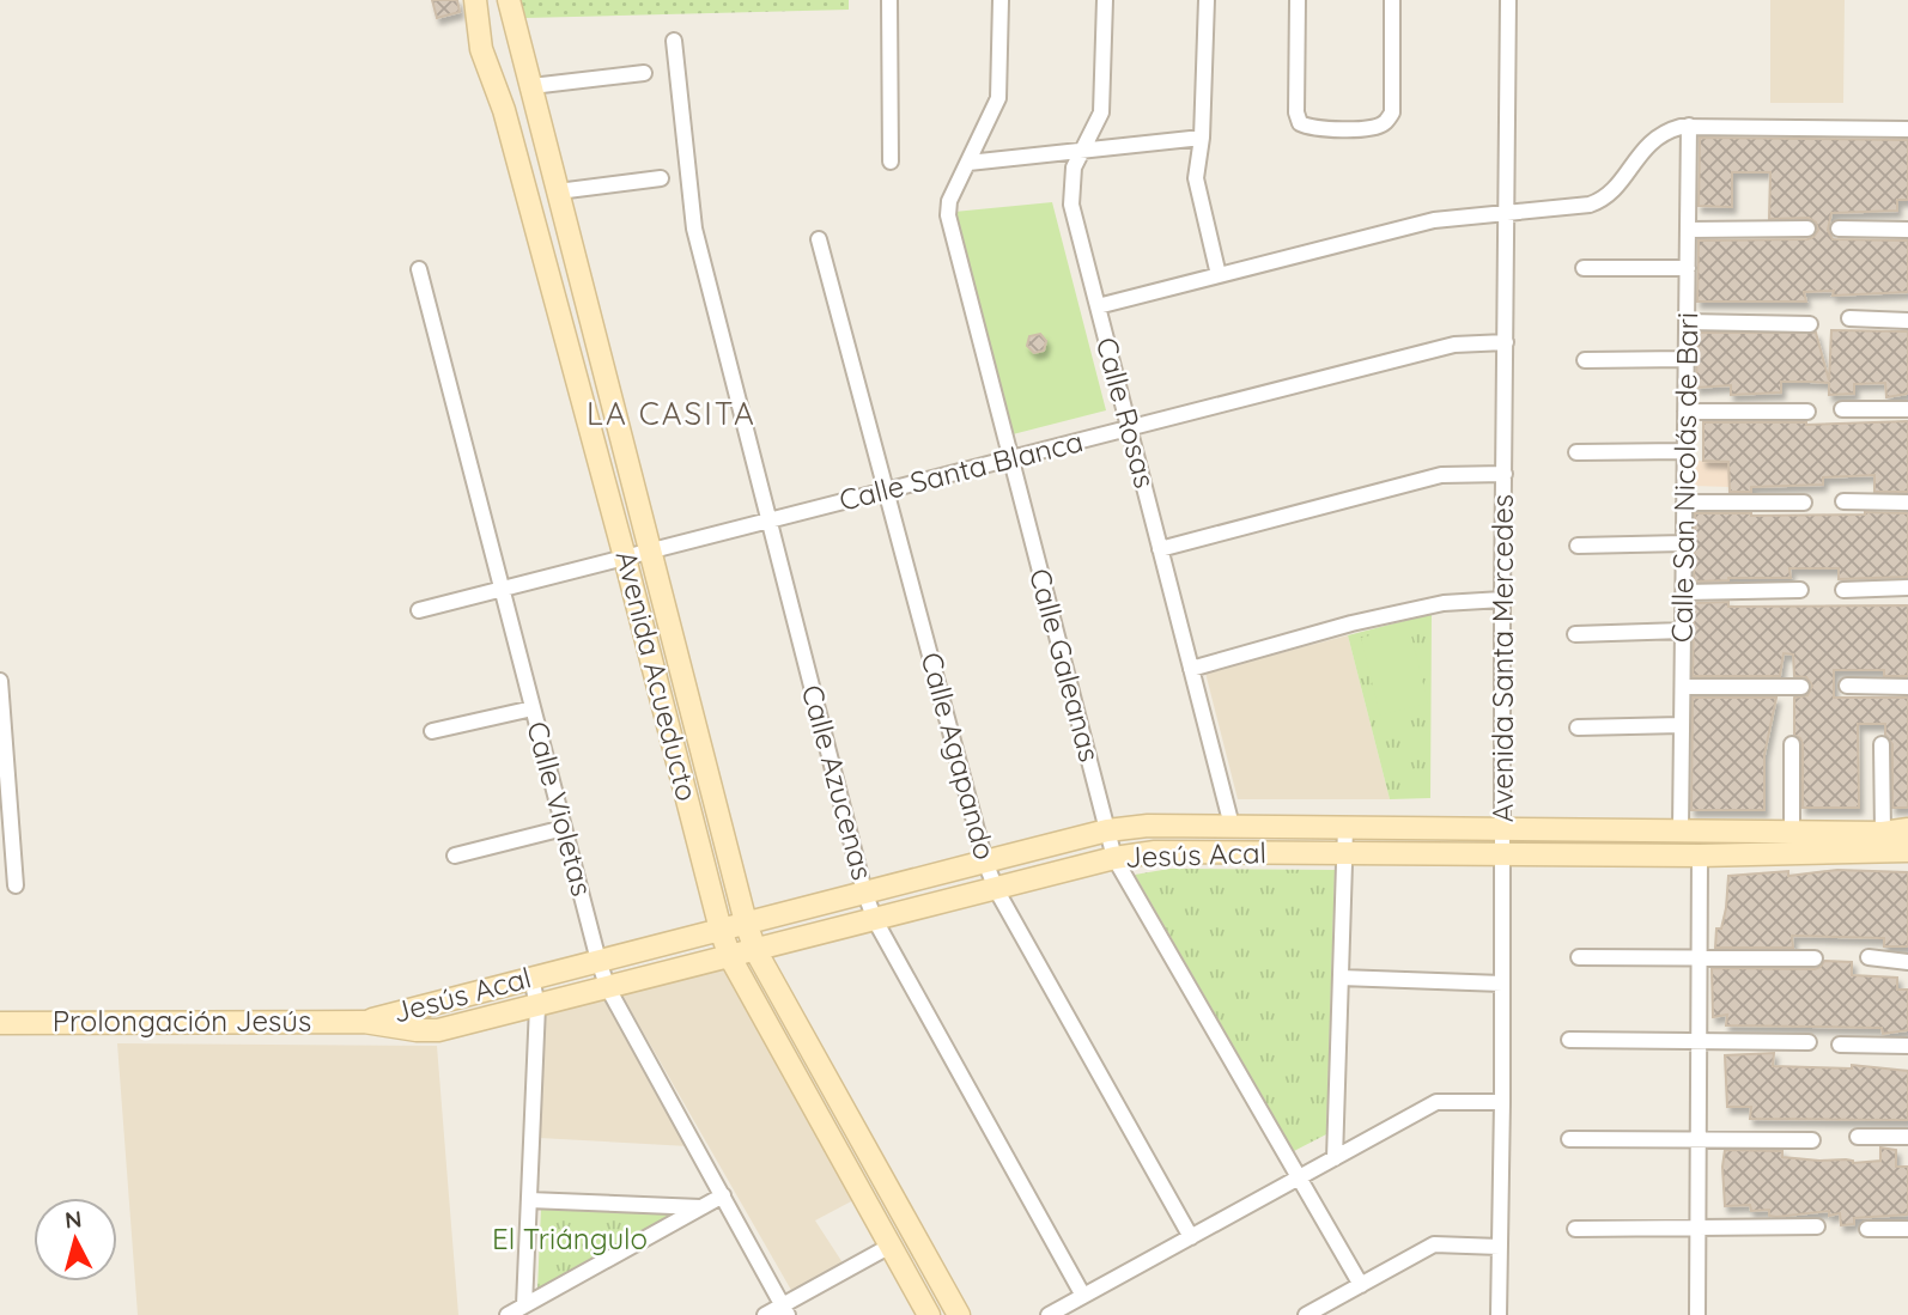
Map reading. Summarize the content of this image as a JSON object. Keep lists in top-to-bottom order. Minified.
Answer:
{"streets":{"street":["Calle Rosas","Calle Santa Blanca","Calle San Nicolás de Bari","Avenida Santa Mercedes","Calle Galeanas","Avenida Acueducto","Calle Agapando","Calle Azucenas","Calle Violetas","Jesús Acal","Prolongación Jesús"]},"crossings":[["Calle Rosas","Calle Santa Blanca"],["Calle Rosas","Jesús Acal"],["Calle Santa Blanca","Avenida Santa Mercedes"],["Calle Santa Blanca","Calle Galeanas"],["Calle Santa Blanca","Avenida Acueducto"],["Calle Santa Blanca","Calle Agapando"],["Calle Santa Blanca","Calle Azucenas"],["Calle Santa Blanca","Calle Violetas"],["Calle San Nicolás de Bari","Jesús Acal"],["Avenida Santa Mercedes","Jesús Acal"],["Calle Galeanas","Jesús Acal"],["Avenida Acueducto","Jesús Acal"],["Calle Agapando","Jesús Acal"],["Calle Azucenas","Jesús Acal"],["Calle Violetas","Jesús Acal"],["Jesús Acal","Prolongación Jesús"]],"districts":["LA CASITA"],"parks":["El Triángulo"],"north":"top"}
